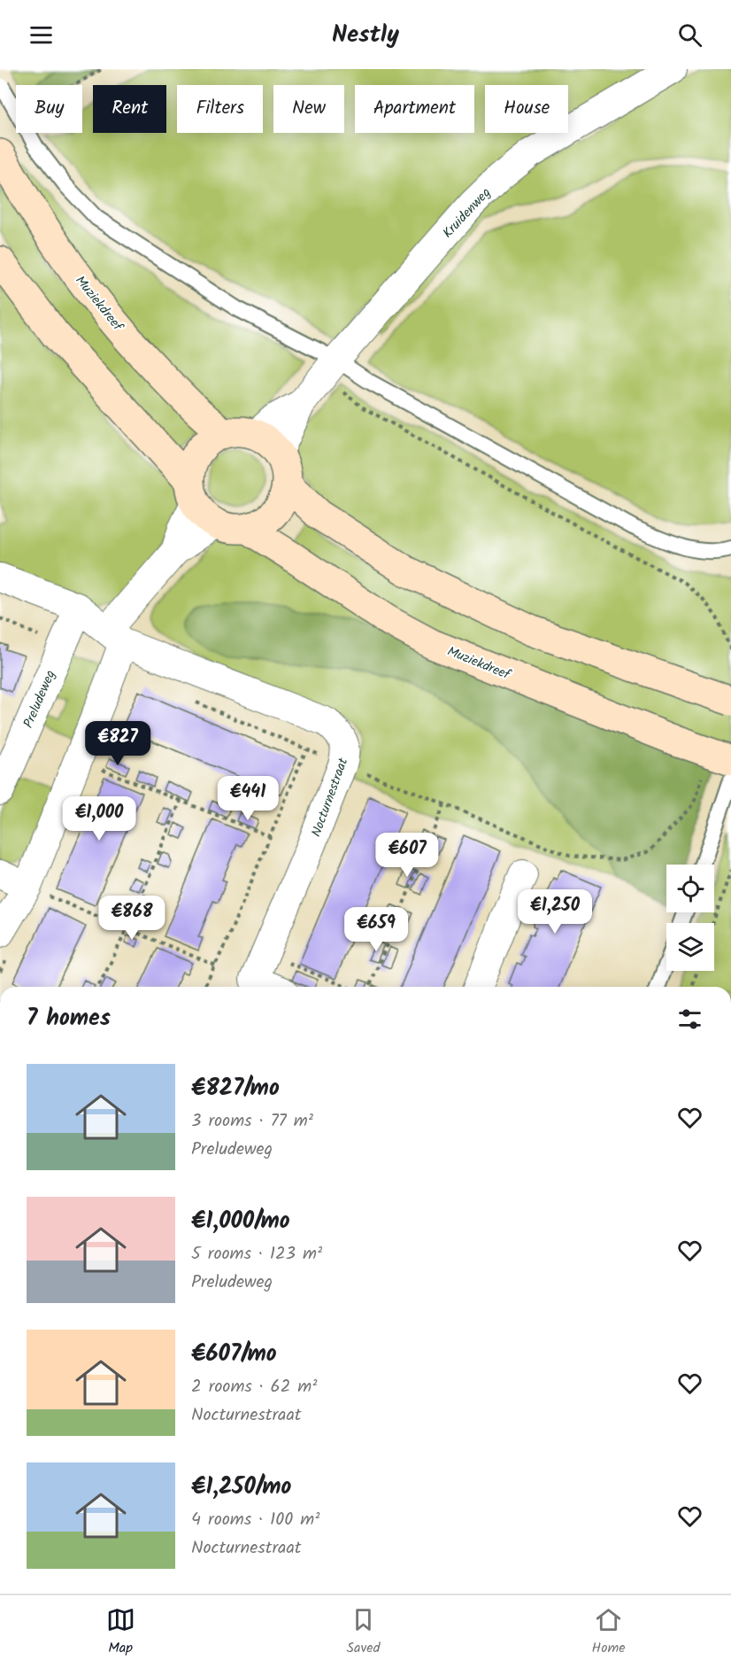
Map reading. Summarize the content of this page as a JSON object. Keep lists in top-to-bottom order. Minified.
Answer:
{"streets":{"main road":["Muziekdreef"],"street":["Kruidenweg","Preludeweg","Nocturnestraat"]},"crossings":[["Kruidenweg","Muziekdreef"],["Preludeweg","Nocturnestraat"]],"page":{"header":"Nestly","chip":["Buy","Rent","Filters","New","Apartment","House"],"price":["€827","€441","€1,000","€607","€1,250","€868","€659"],"heading":"7 homes","list":[{"name":"€827/mo","note":"3 rooms · 77 m² · Preludeweg"},{"name":"€1,000/mo","note":"5 rooms · 123 m² · Preludeweg"},{"name":"€607/mo","note":"2 rooms · 62 m² · Nocturnestraat"},{"name":"€1,250/mo","note":"4 rooms · 100 m² · Nocturnestraat"}],"tabs":["Map","Saved","Home"]}}
